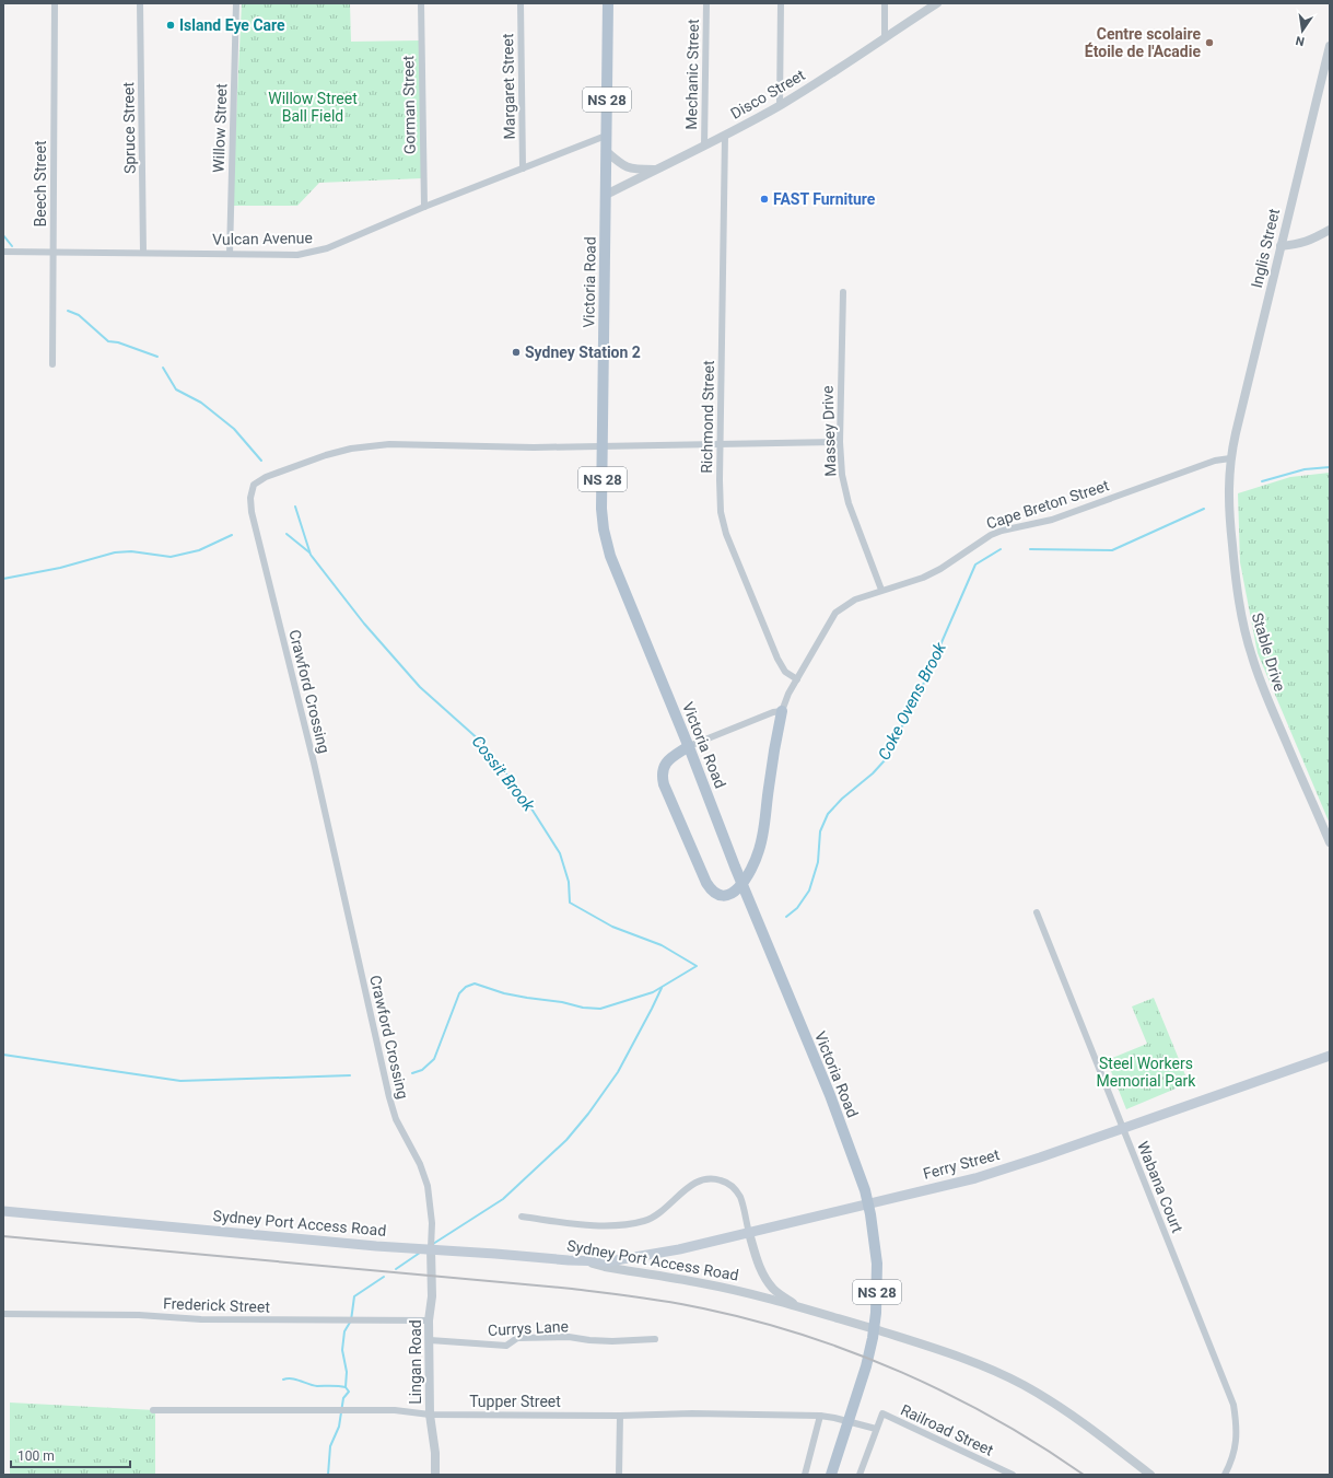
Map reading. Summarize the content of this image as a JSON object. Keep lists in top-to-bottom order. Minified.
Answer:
{"streets":{"main road":["NS 28","Victoria Road","Ferry Street","Sydney Port Access Road"],"street":["Mechanic Street","Margaret Street","Disco Street","Gorman Street","Spruce Street","Willow Street","Beech Street","Vulcan Avenue","Inglis Street","Richmond Street","Massey Drive","Cape Breton Street","Stable Drive","Crawford Crossing","Wabana Court","Frederick Street","Currys Lane","Lingan Road","Tupper Street","Railroad Street"]},"crossings":[["Mechanic Street","Disco Street"],["Margaret Street","Vulcan Avenue"],["Disco Street","Victoria Road"],["Disco Street","Richmond Street"],["Gorman Street","Vulcan Avenue"],["Spruce Street","Vulcan Avenue"],["Willow Street","Vulcan Avenue"],["Beech Street","Vulcan Avenue"],["Vulcan Avenue","Victoria Road"],["Inglis Street","Cape Breton Street"],["Inglis Street","Stable Drive"],["Victoria Road","Crawford Crossing"],["Richmond Street","Cape Breton Street"],["Richmond Street","Crawford Crossing"],["Massey Drive","Cape Breton Street"],["Massey Drive","Crawford Crossing"],["Cape Breton Street","Stable Drive"],["Crawford Crossing","Sydney Port Access Road"],["Crawford Crossing","Lingan Road"],["Ferry Street","Wabana Court"],["Ferry Street","Sydney Port Access Road"],["Sydney Port Access Road","Lingan Road"],["Frederick Street","Lingan Road"],["Currys Lane","Lingan Road"],["Lingan Road","Tupper Street"],["Tupper Street","Railroad Street"]],"water":["Coke Ovens Brook","Cossit Brook"],"parks":["Willow Street Ball Field","Steel Workers Memorial Park"],"places":["Island Eye Care","Centre scolaire Étoile de l'Acadie","FAST Furniture","Sydney Station 2"],"scale_bar":"100 m","north":"bottom"}
